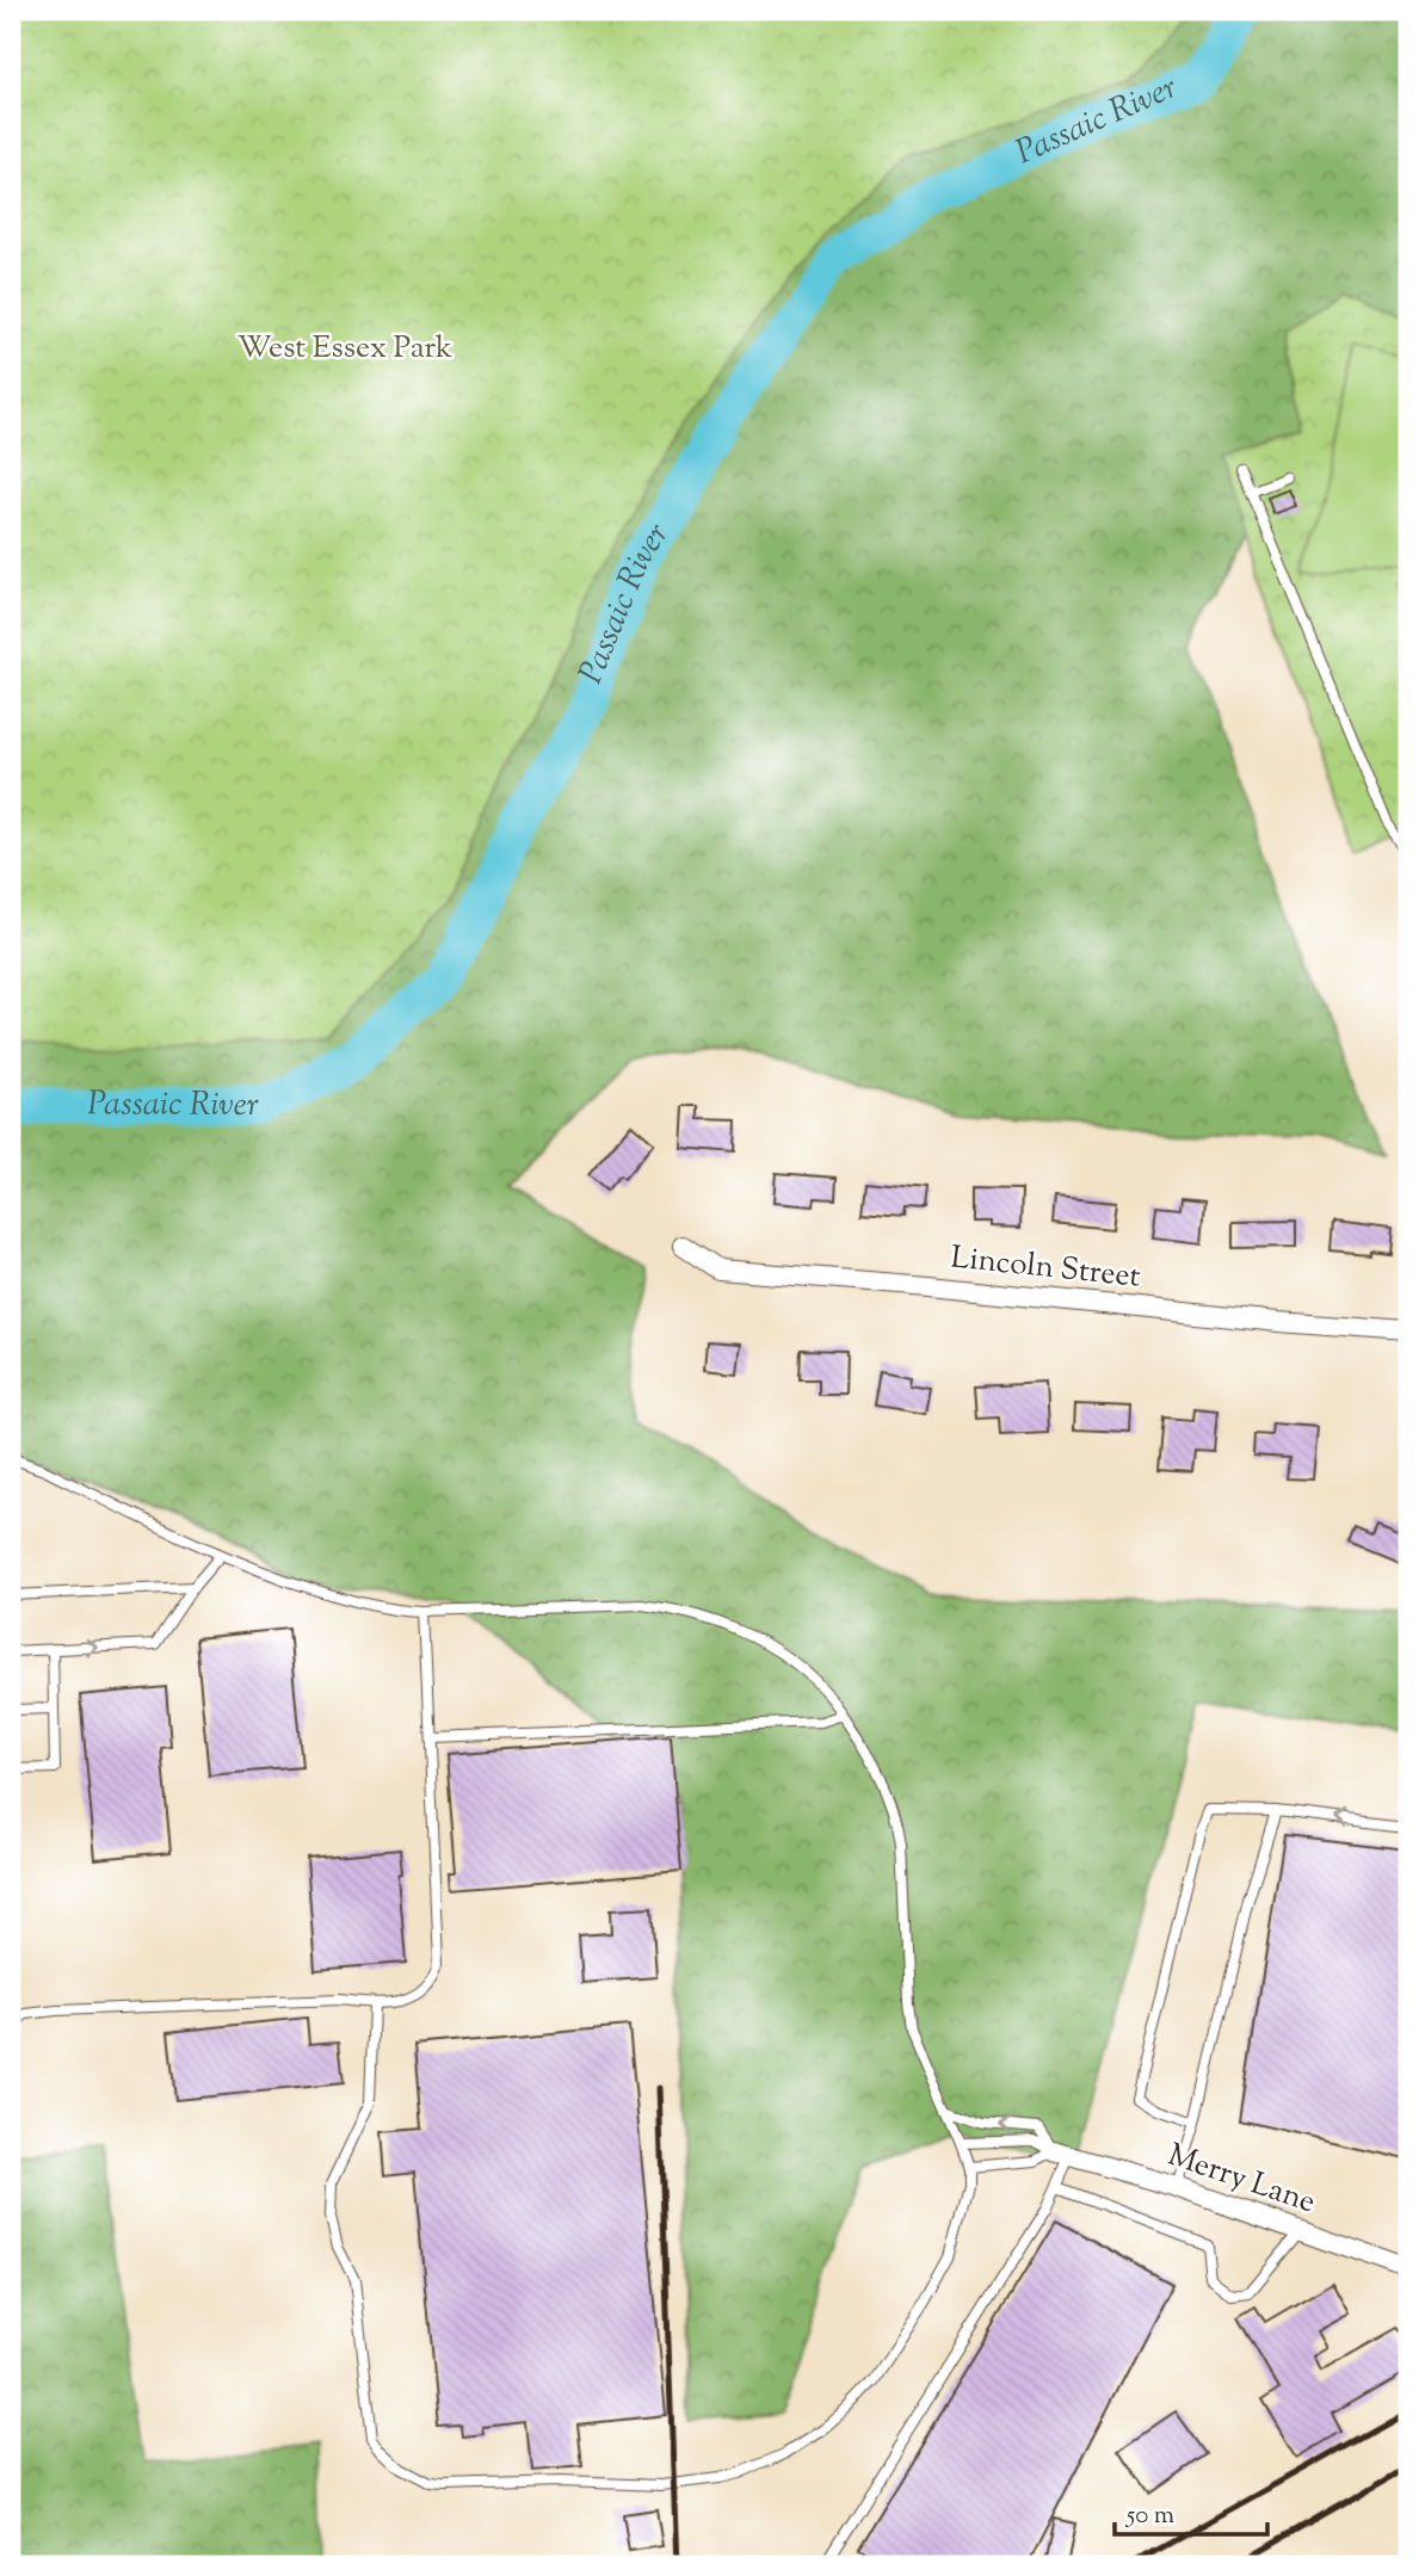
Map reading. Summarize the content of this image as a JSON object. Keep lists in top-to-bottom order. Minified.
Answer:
{"streets":{"street":["Lincoln Street","Merry Lane"]},"water":["Passaic River"],"parks":["West Essex Park"],"scale_bar":"50 m"}
